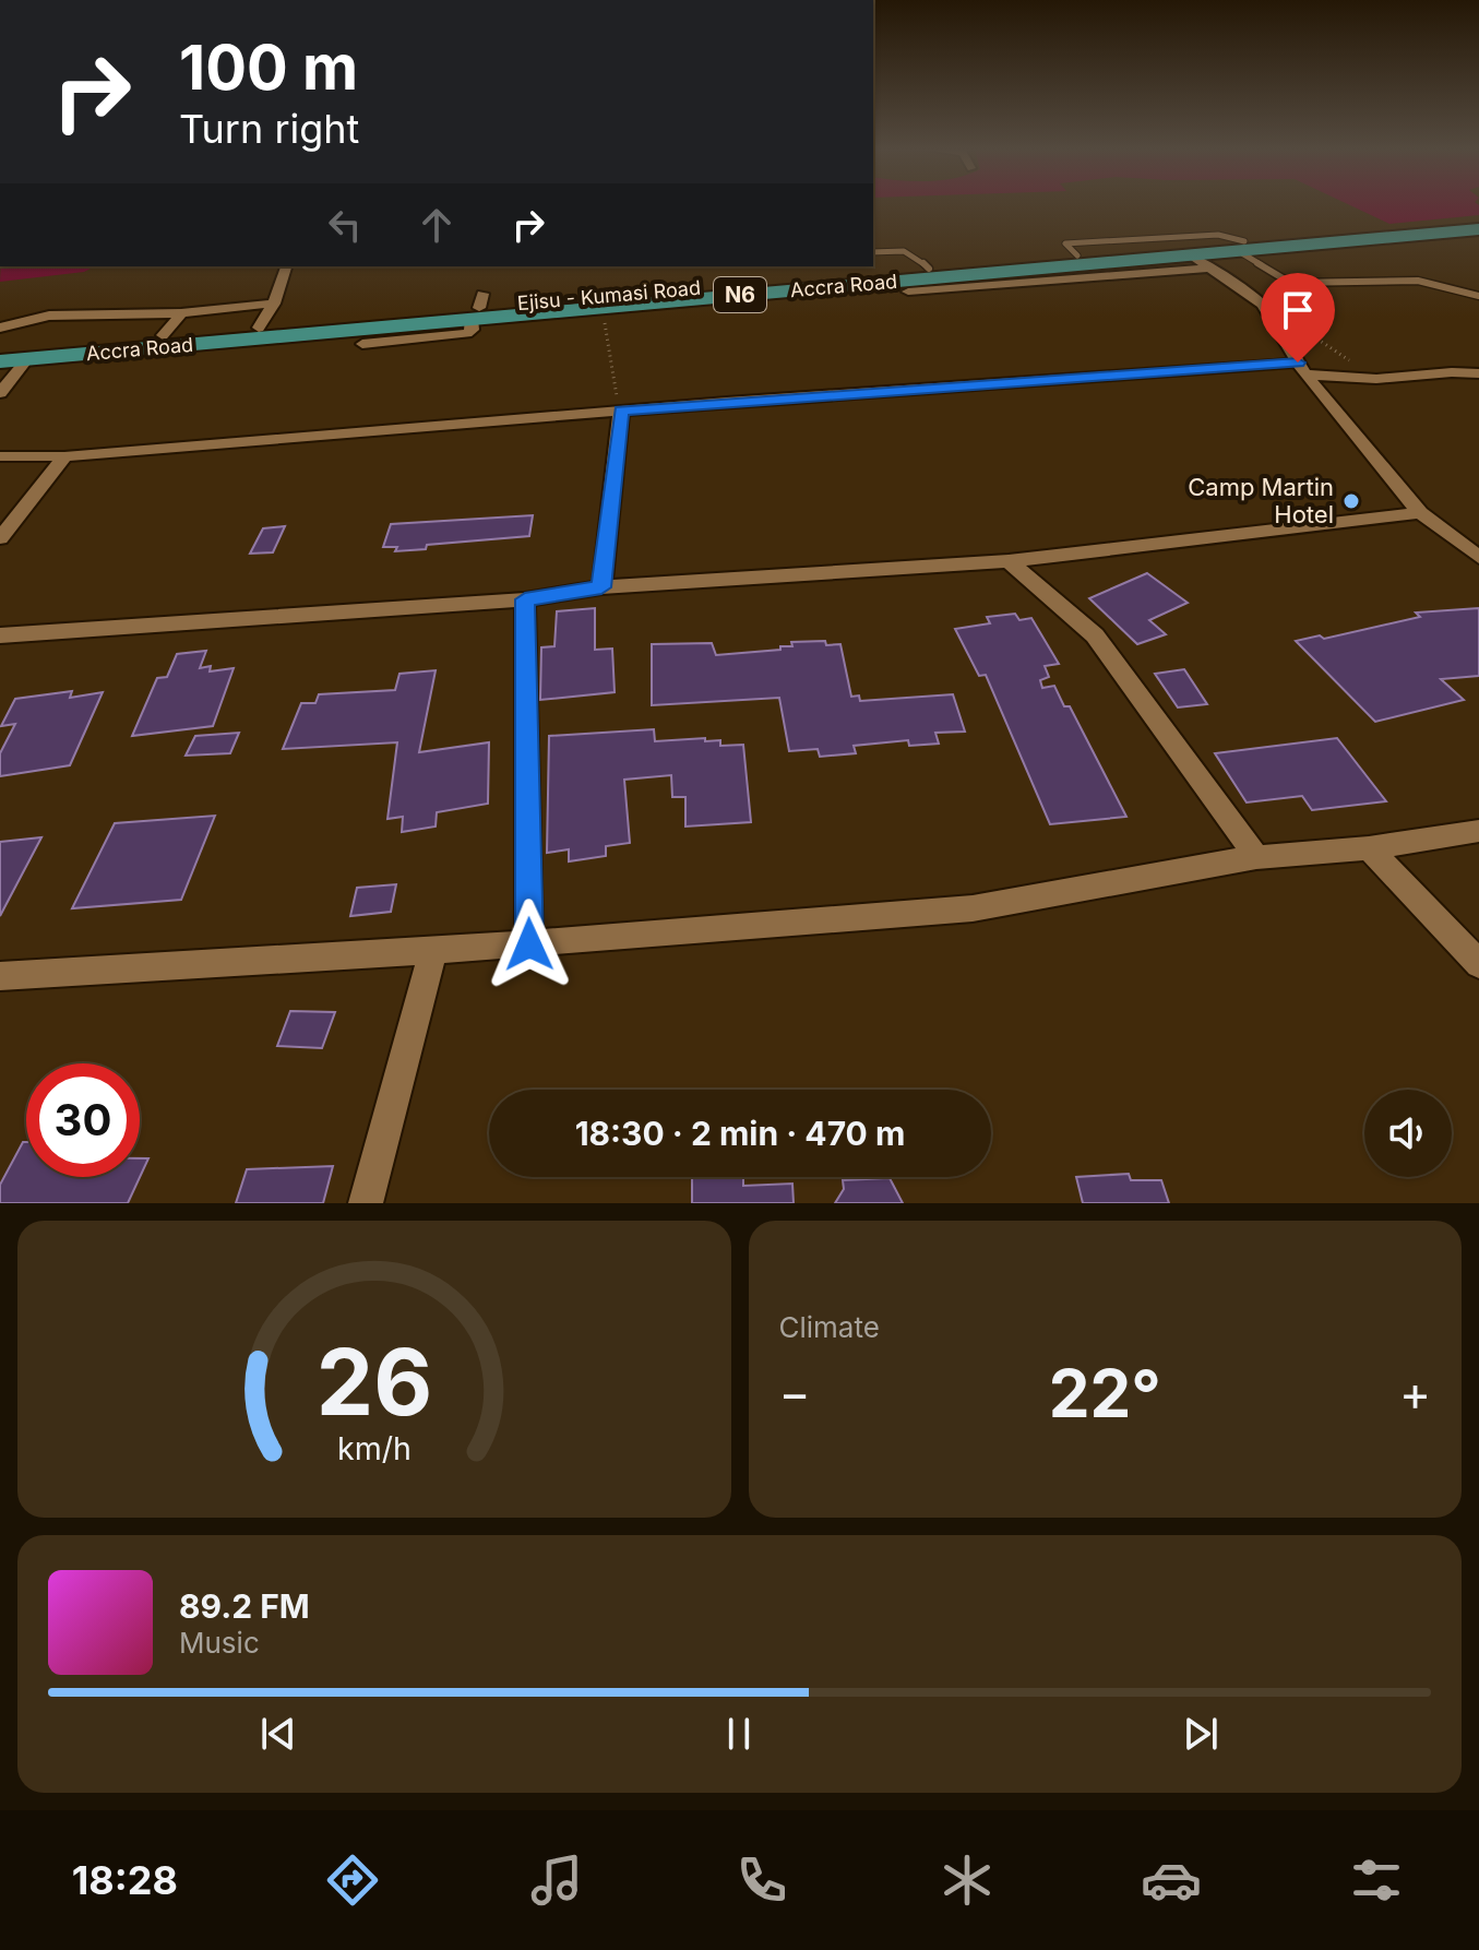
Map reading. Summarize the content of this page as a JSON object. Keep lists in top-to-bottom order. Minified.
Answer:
{"streets":{"highway":["Accra Road","N6","Ejisu - Kumasi Road"]},"crossings":[["Accra Road","Ejisu - Kumasi Road"]],"places":["Camp Martin Hotel"],"page":{"turn":["100 m","Turn right"],"limit":"30","trip":"18:30 · 2 min · 470 m","tile":"Climate","heat":["−","22°","+"],"song":["89.2 FM","Music"],"tabs":"18:28","gauge":["26","km/h"]}}
